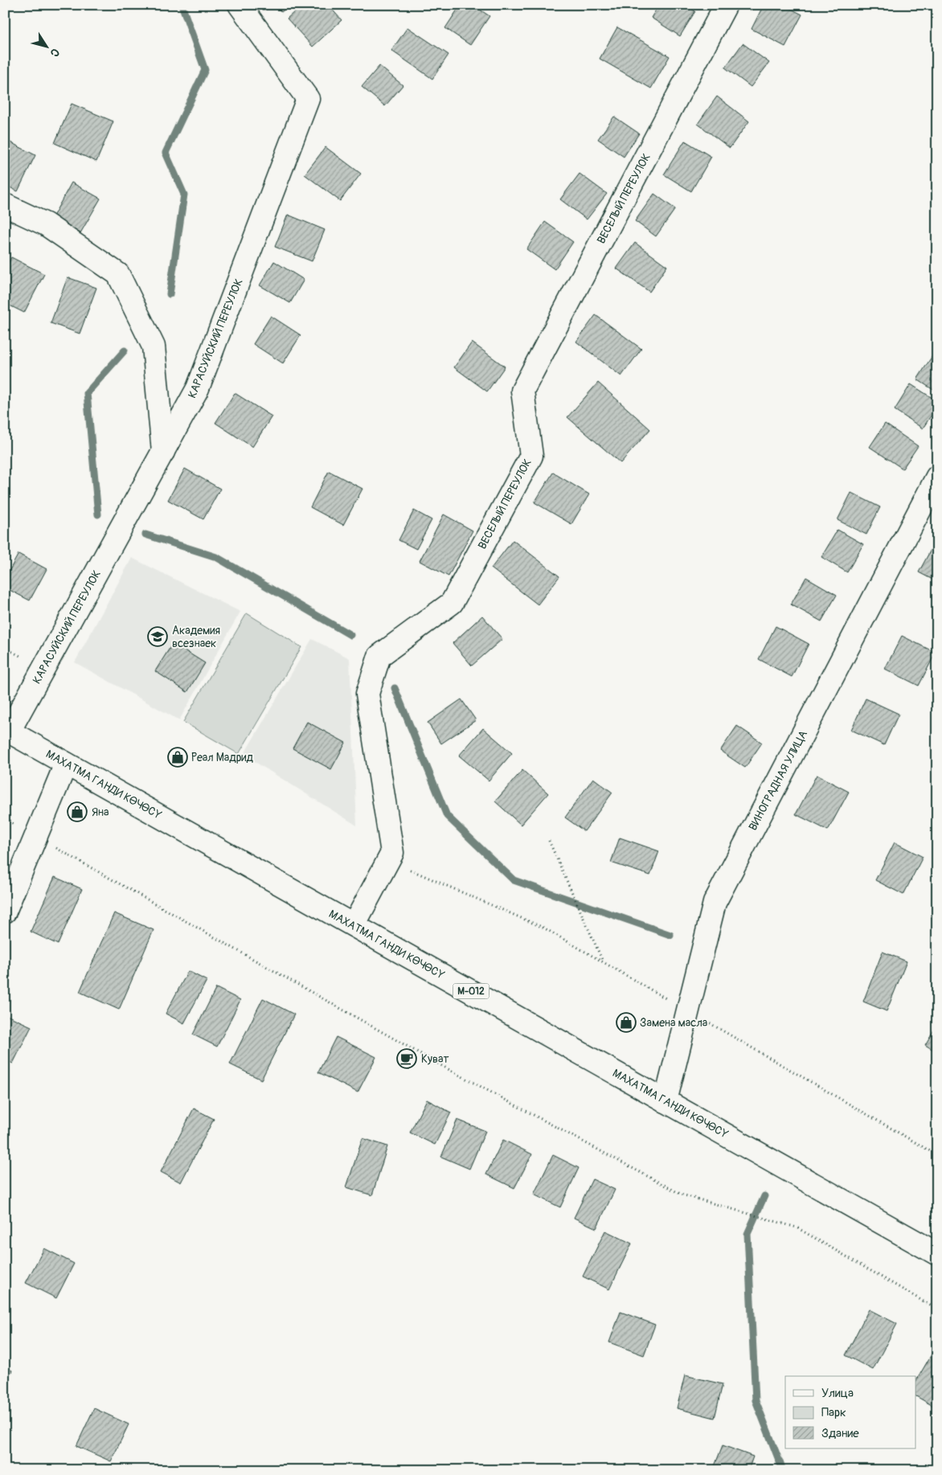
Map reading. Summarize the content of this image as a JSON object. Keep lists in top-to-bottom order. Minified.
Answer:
{"streets":{"street":["ВЕСЕЛЫЙ ПЕРЕУЛОК","КАРАСУЙСКИЙ ПЕРЕУЛОК","ВИНОГРАДНАЯ УЛИЦА","МАХАТМА ГАНДИ КӨЧӨСҮ","М-012"]},"crossings":[["ВЕСЕЛЫЙ ПЕРЕУЛОК","МАХАТМА ГАНДИ КӨЧӨСҮ"],["КАРАСУЙСКИЙ ПЕРЕУЛОК","МАХАТМА ГАНДИ КӨЧӨСҮ"],["ВИНОГРАДНАЯ УЛИЦА","МАХАТМА ГАНДИ КӨЧӨСҮ"]],"places":{"school or university":["Академия всезнаек"],"shop":["Реал Мадрид","Яна","Замена масла"],"cafe":["Куват"]},"legend":["Улица","Парк","Здание"],"north":"bottom right"}
